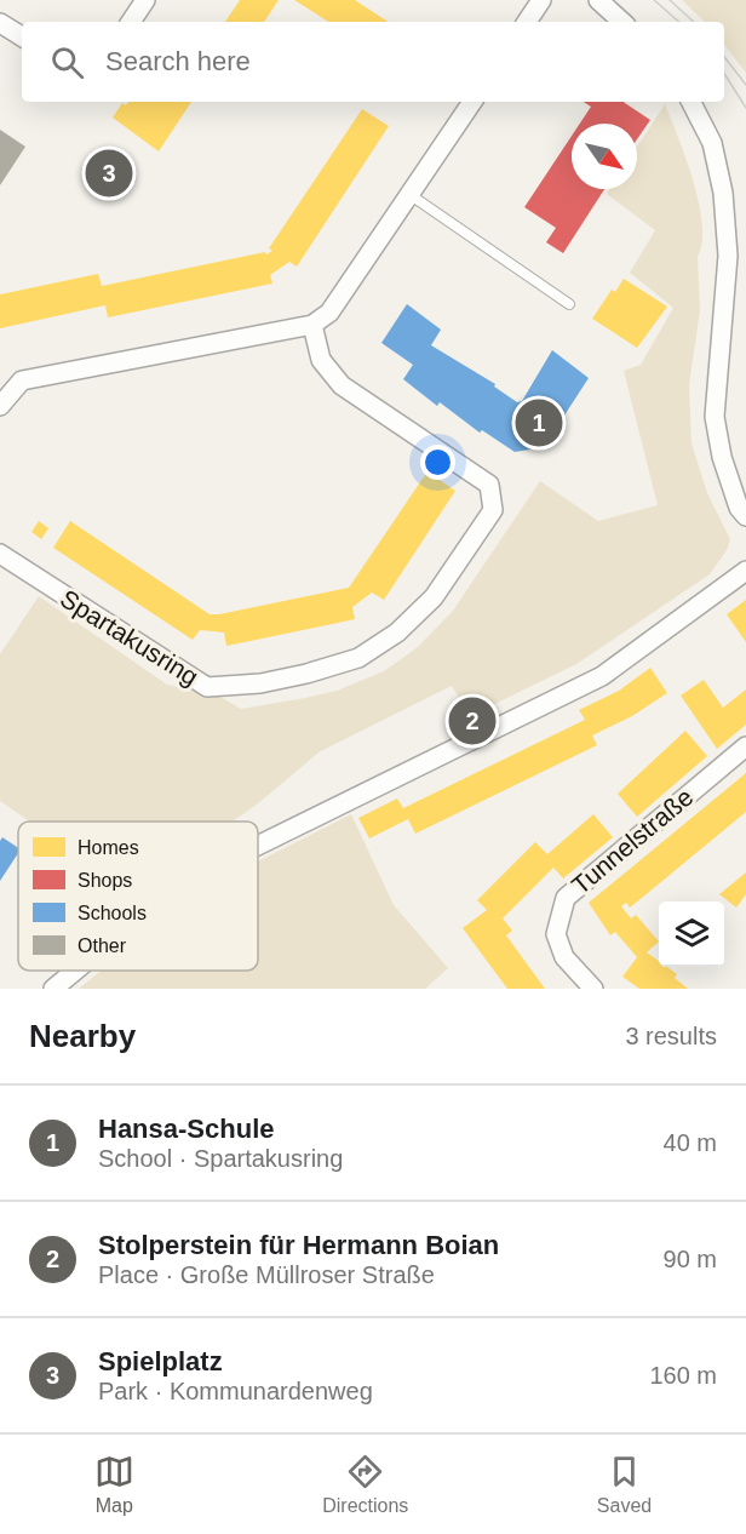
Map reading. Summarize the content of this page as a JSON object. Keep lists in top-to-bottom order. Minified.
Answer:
{"streets":{"street":["Spartakusring","Tunnelstraße"]},"legend":["Homes","Shops","Schools","Other"],"north":"bottom right","page":{"search":"Search here","pins":["3","1","2"],"heading":["Nearby","3 results"],"list":[{"mark":"1","name":"Hansa-Schule","note":"School · Spartakusring","value":"40 m"},{"mark":"2","name":"Stolperstein für Hermann Boian","note":"Place · Große Müllroser Straße","value":"90 m"},{"mark":"3","name":"Spielplatz","note":"Park · Kommunardenweg","value":"160 m"}],"nav":["Map","Directions","Saved"]}}
